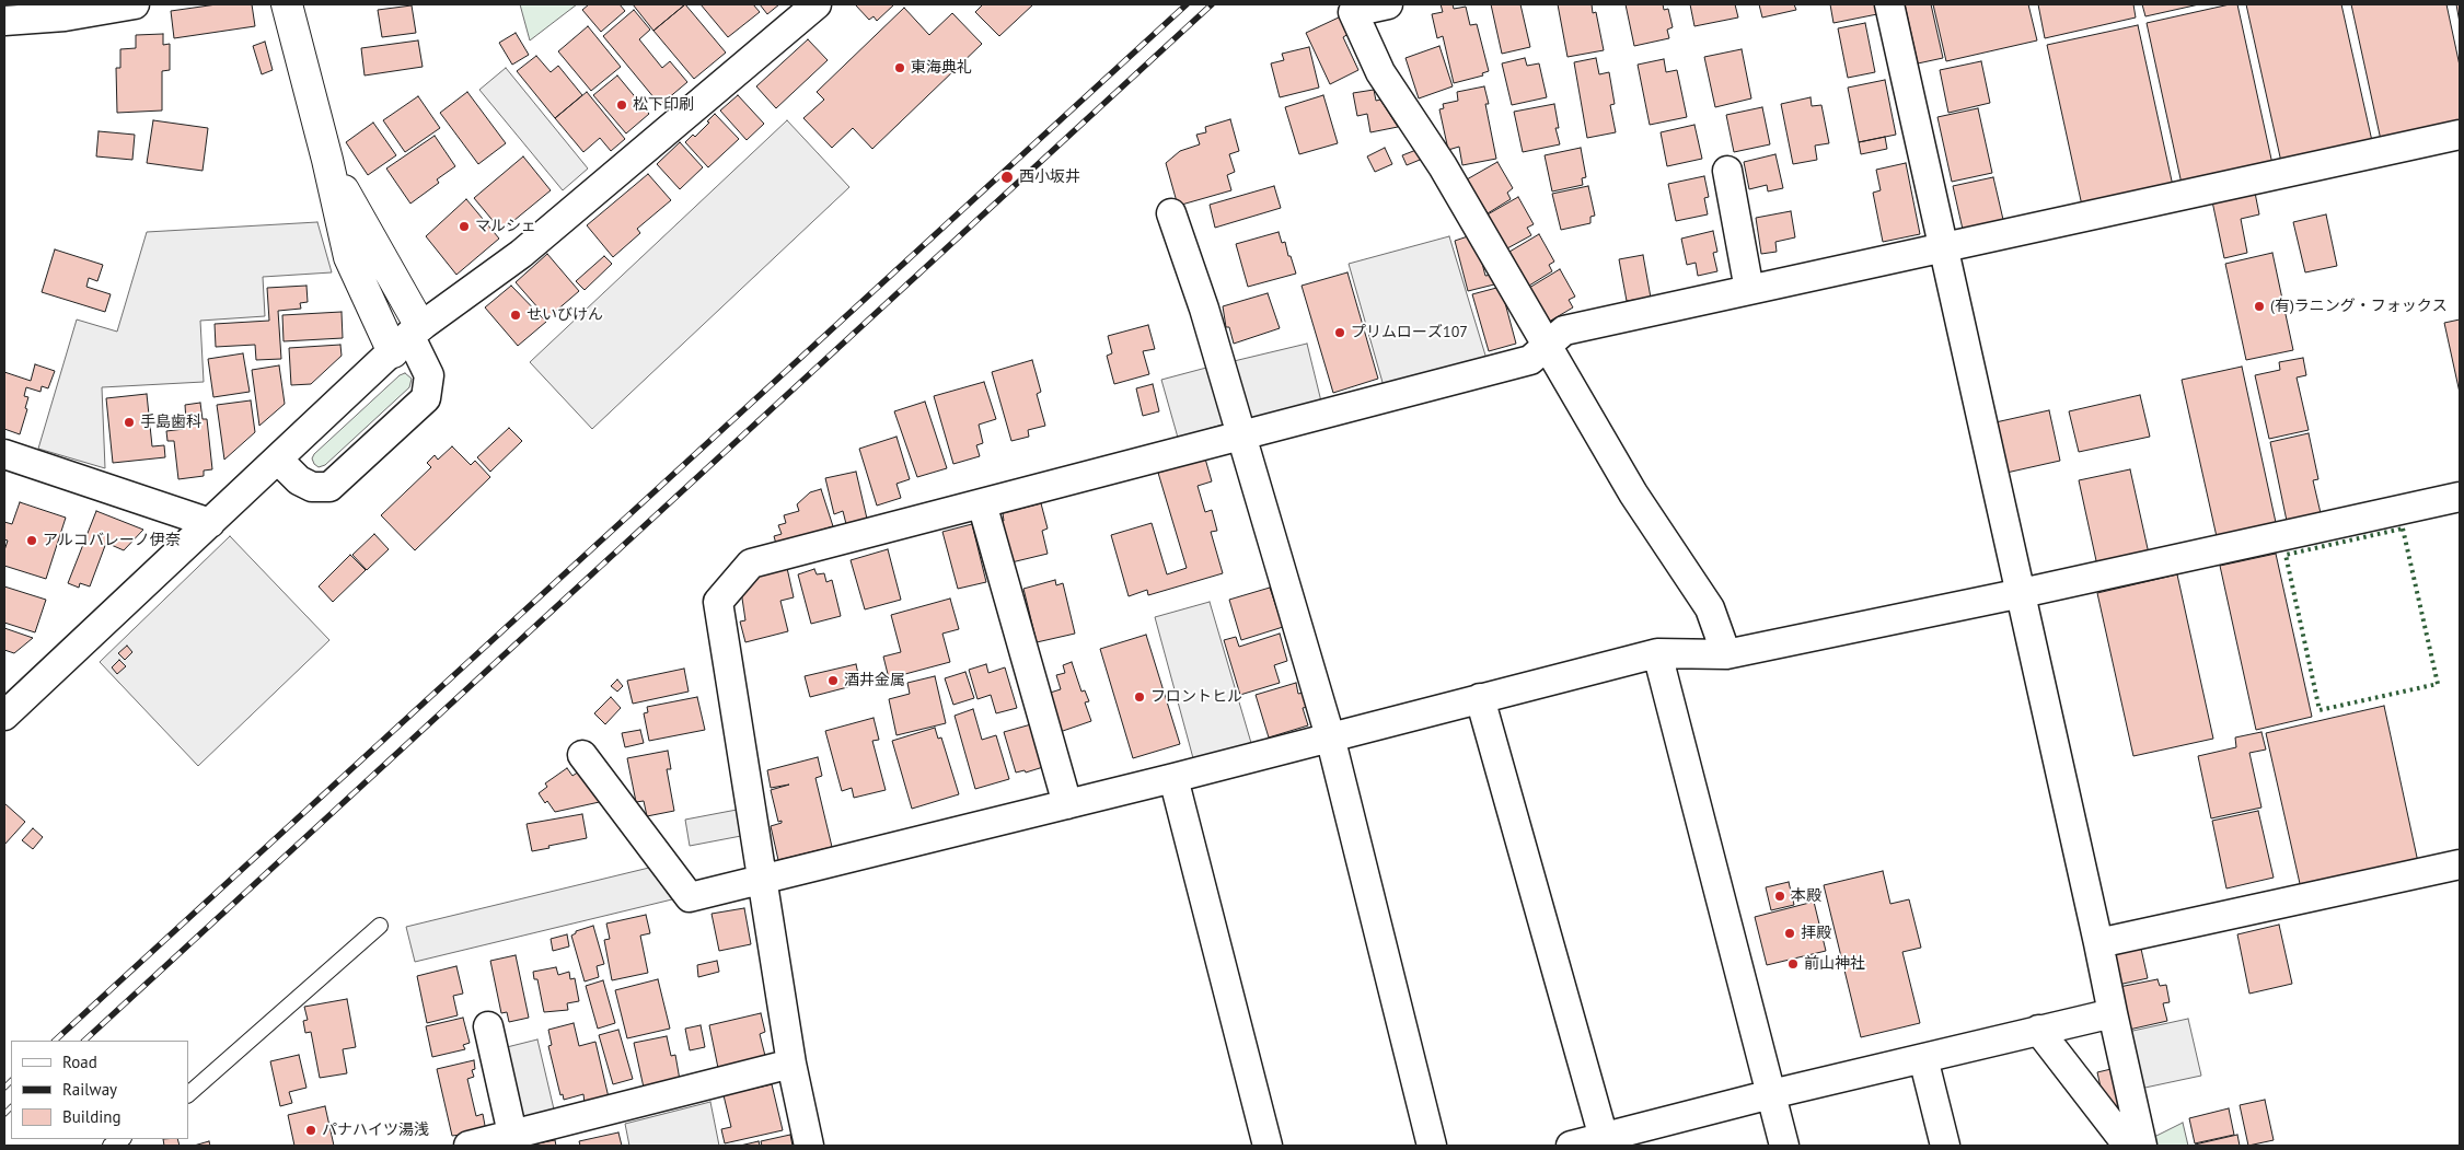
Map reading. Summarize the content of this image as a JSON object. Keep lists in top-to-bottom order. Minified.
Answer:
{"places":["東海典礼","松下印刷","西小坂井","マルシェ","(有)ラニング・フォックス","せいびけん","プリムローズ107","手島歯科","アルコバレーノ伊奈","酒井金属","フロントヒル","本殿","拝殿","前山神社","パナハイツ湯浅"],"legend":["Road","Railway","Building"]}
